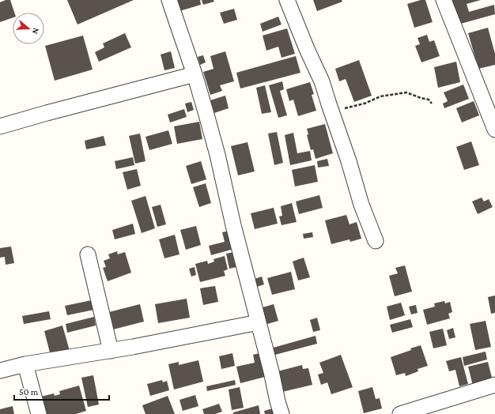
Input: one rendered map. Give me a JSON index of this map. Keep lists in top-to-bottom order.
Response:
{
  "scale_bar": "50 m",
  "north": "right"
}
